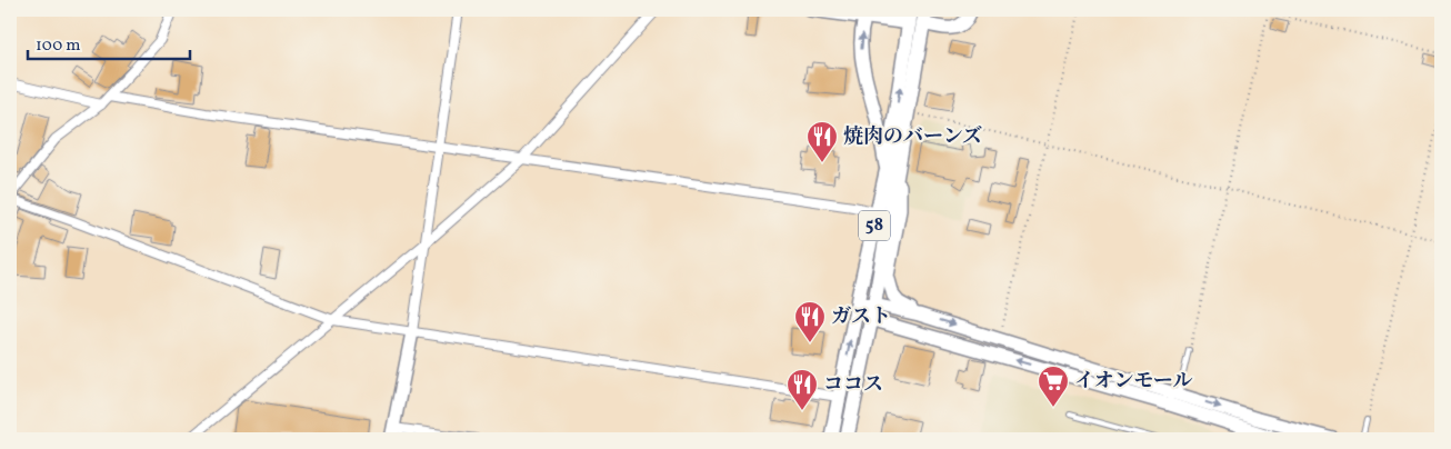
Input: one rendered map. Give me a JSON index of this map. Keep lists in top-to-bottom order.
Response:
{
  "streets": {
    "main road": ["58"]
  },
  "places": {
    "restaurant": ["焼肉のバーンズ", "ガスト", "ココス"],
    "supermarket": ["イオンモール"]
  },
  "scale_bar": "100 m"
}
